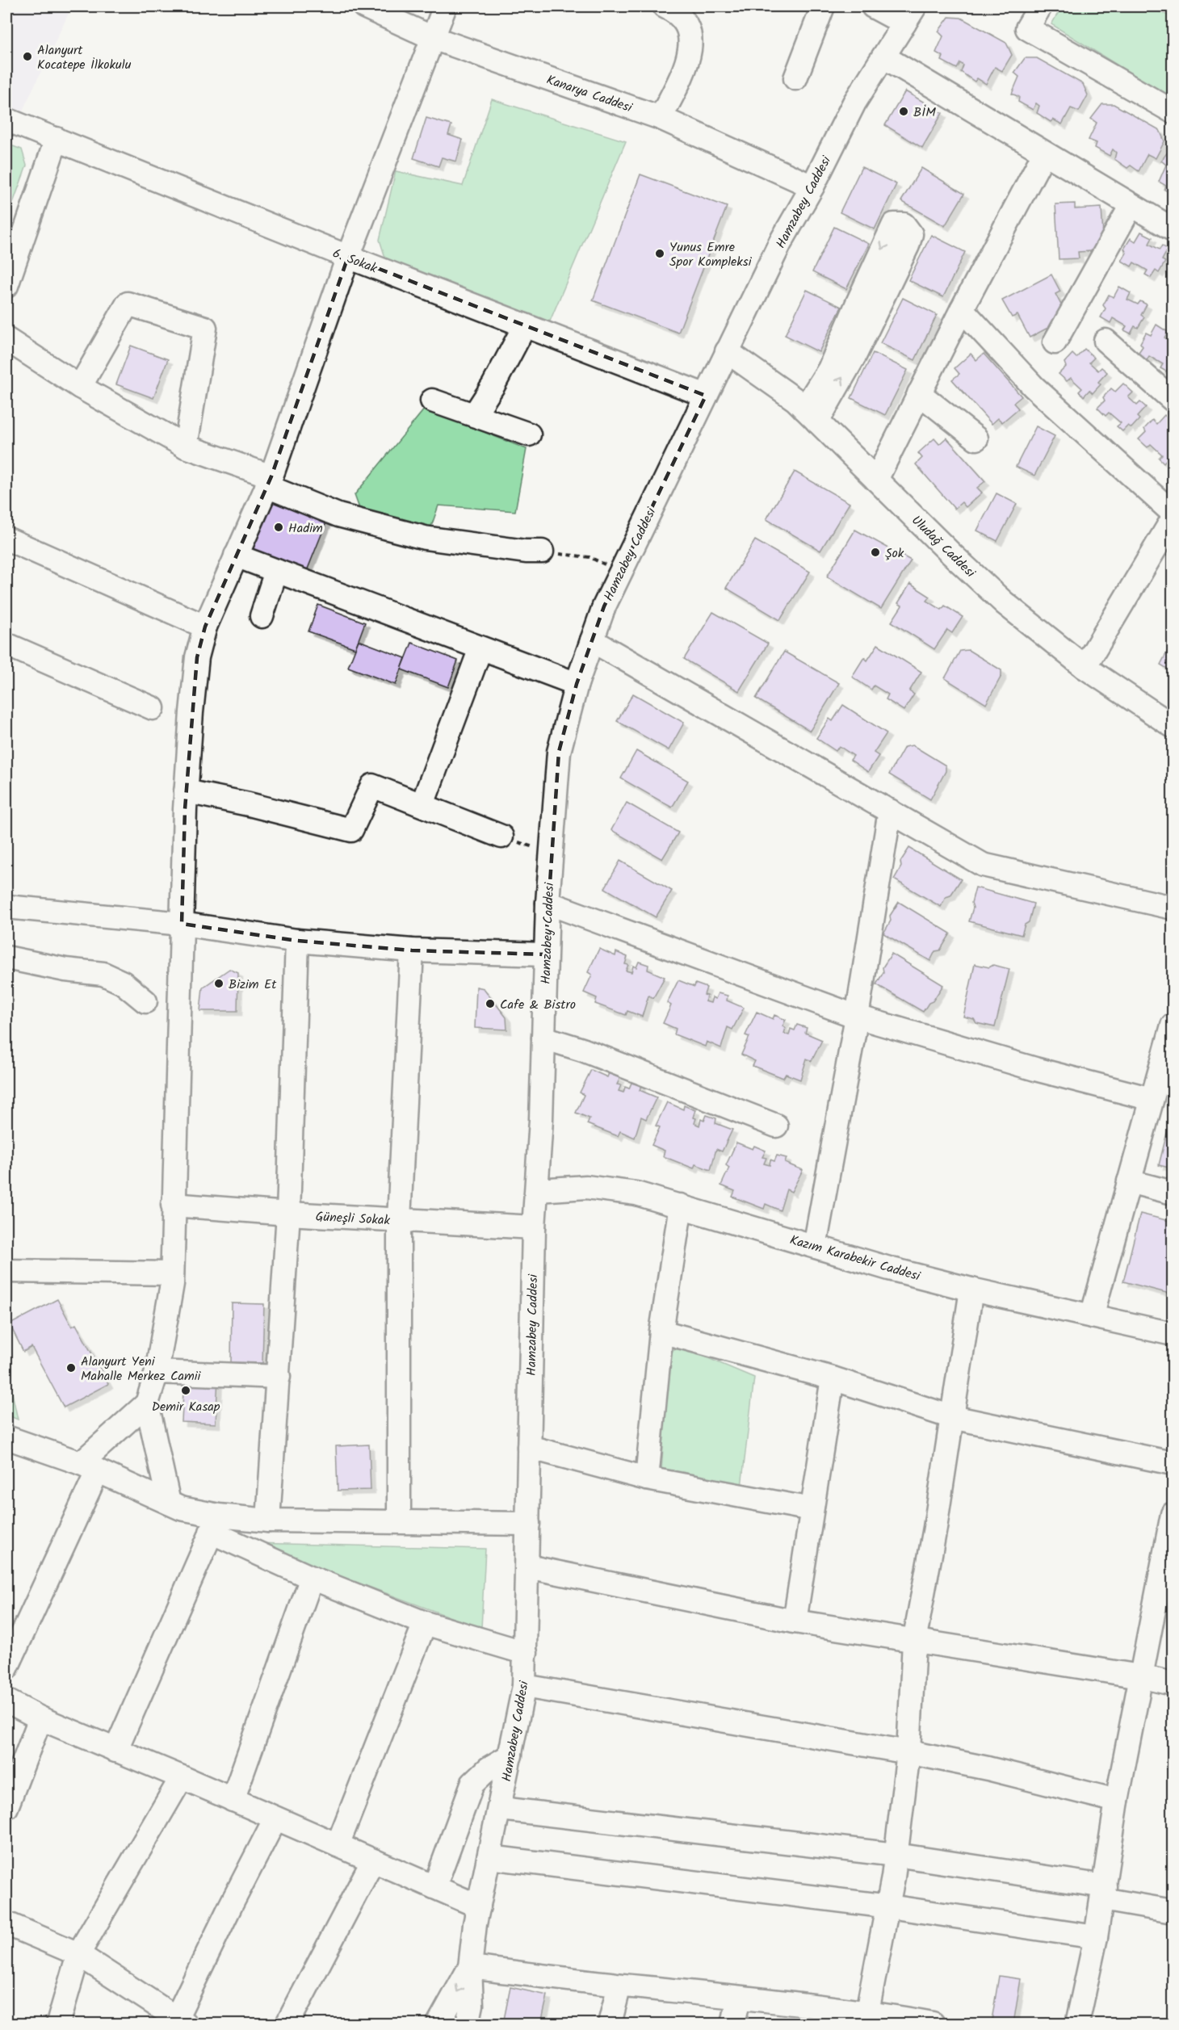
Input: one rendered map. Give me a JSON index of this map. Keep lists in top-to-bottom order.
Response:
{
  "streets": {
    "street": [
      "Kanarya Caddesi",
      "Hamzabey Caddesi",
      "6. Sokak",
      "Uludağ Caddesi",
      "Güneşli Sokak",
      "Kazım Karabekir Caddesi"
    ]
  },
  "crossings": [
    ["Kanarya Caddesi", "Hamzabey Caddesi"],
    ["Hamzabey Caddesi", "6. Sokak"],
    ["Hamzabey Caddesi", "Uludağ Caddesi"],
    ["Hamzabey Caddesi", "Güneşli Sokak"],
    ["Hamzabey Caddesi", "Kazım Karabekir Caddesi"]
  ],
  "places": [
    "Alanyurt Kocatepe İlkokulu",
    "BİM",
    "Yunus Emre Spor Kompleksi",
    "Hadim",
    "Şok",
    "Bizim Et",
    "Cafe & Bistro",
    "Alanyurt Yeni Mahalle Merkez Camii",
    "Demir Kasap"
  ]
}
